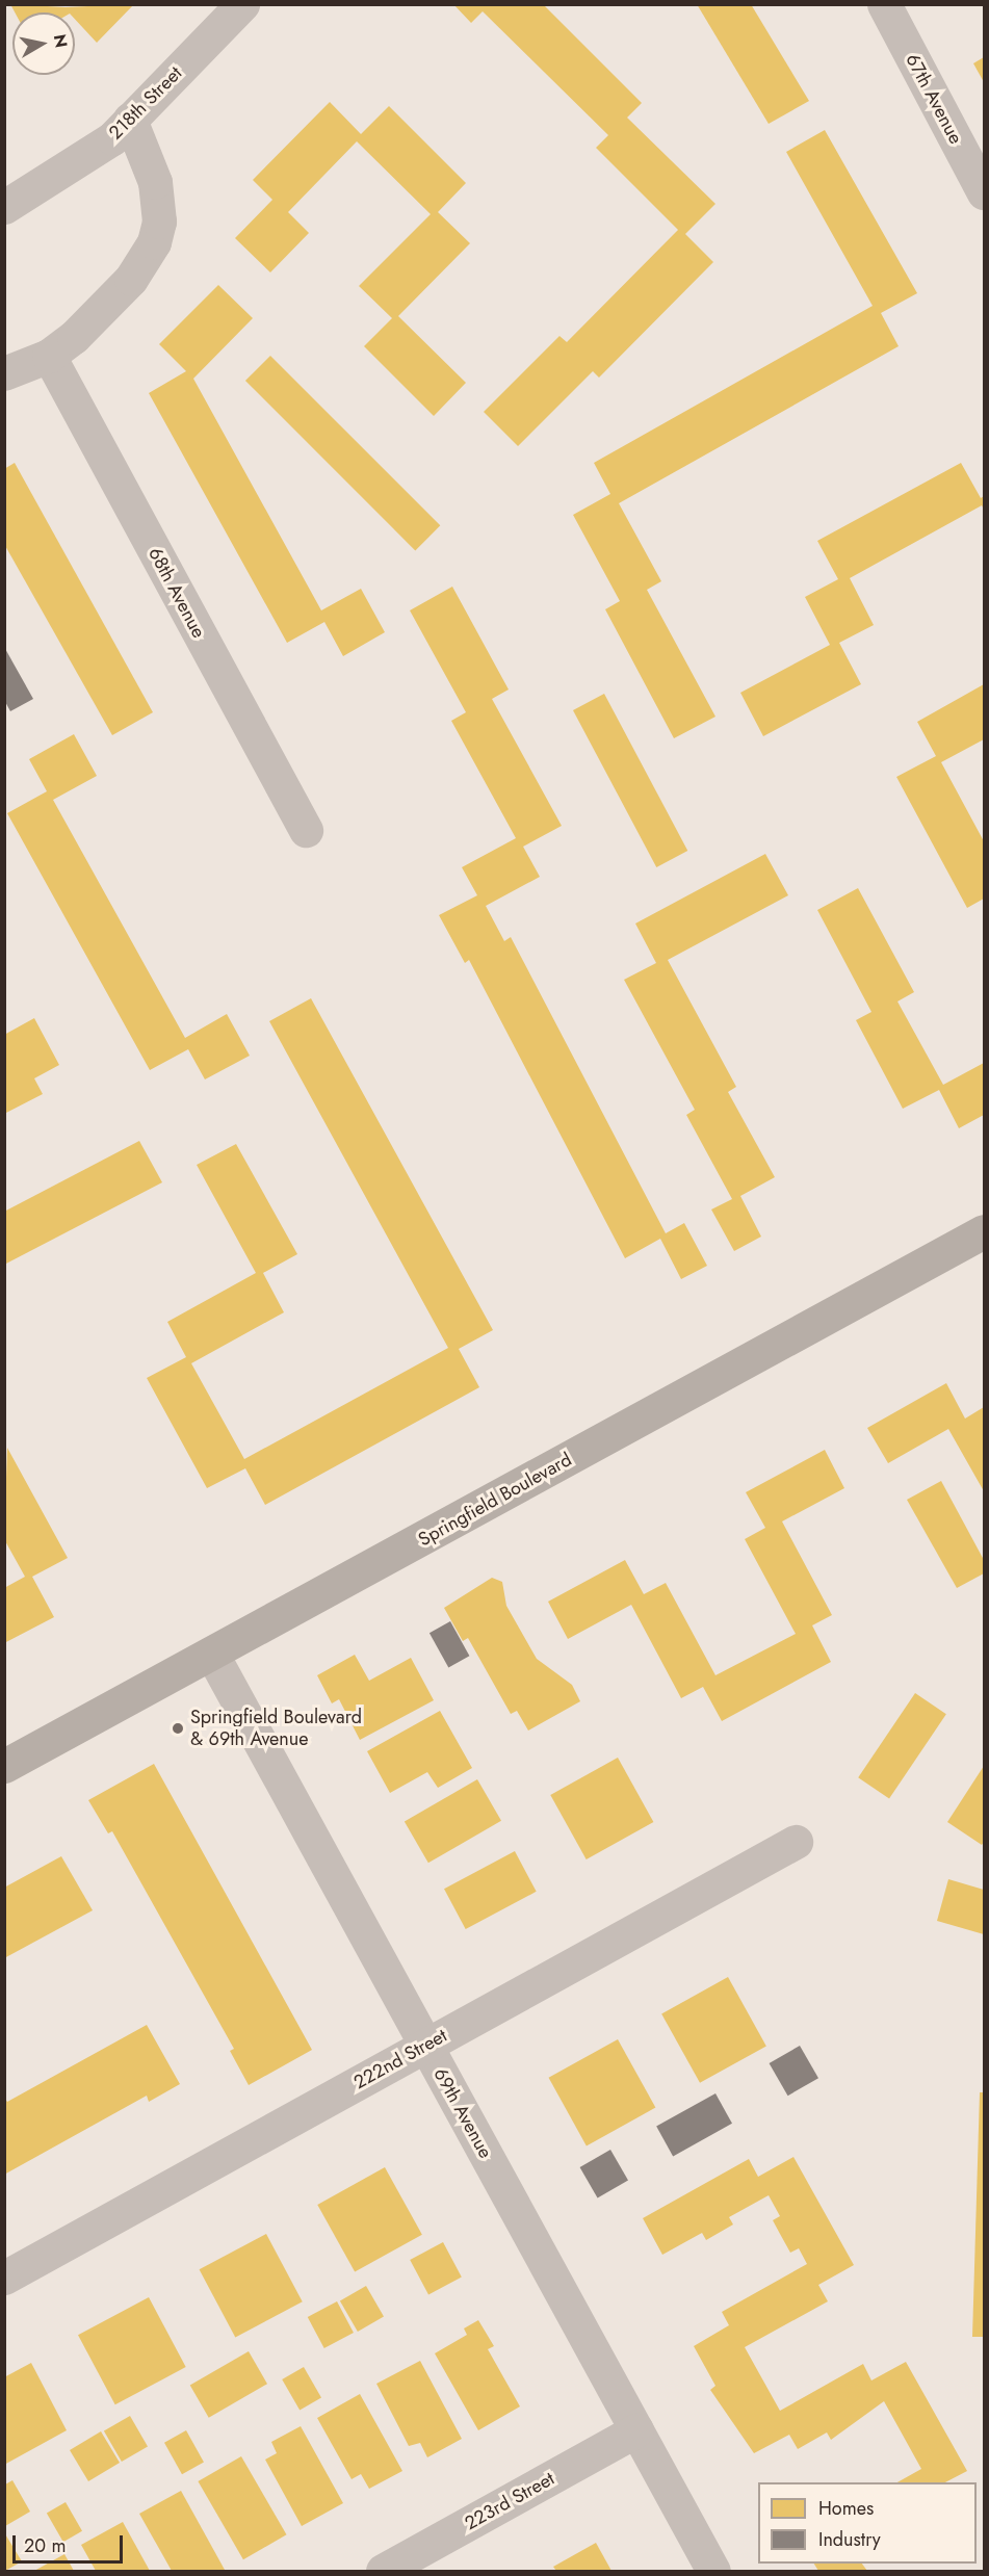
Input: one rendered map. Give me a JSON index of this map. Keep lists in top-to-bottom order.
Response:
{
  "streets": {
    "main road": ["Springfield Boulevard"],
    "street": [
      "67th Avenue",
      "218th Street",
      "68th Avenue",
      "222nd Street",
      "69th Avenue",
      "223rd Street"
    ]
  },
  "crossings": [
    ["Springfield Boulevard", "69th Avenue"],
    ["222nd Street", "69th Avenue"],
    ["69th Avenue", "223rd Street"]
  ],
  "places": ["Springfield Boulevard & 69th Avenue"],
  "legend": ["Homes", "Industry"],
  "scale_bar": "20 m",
  "north": "right"
}
